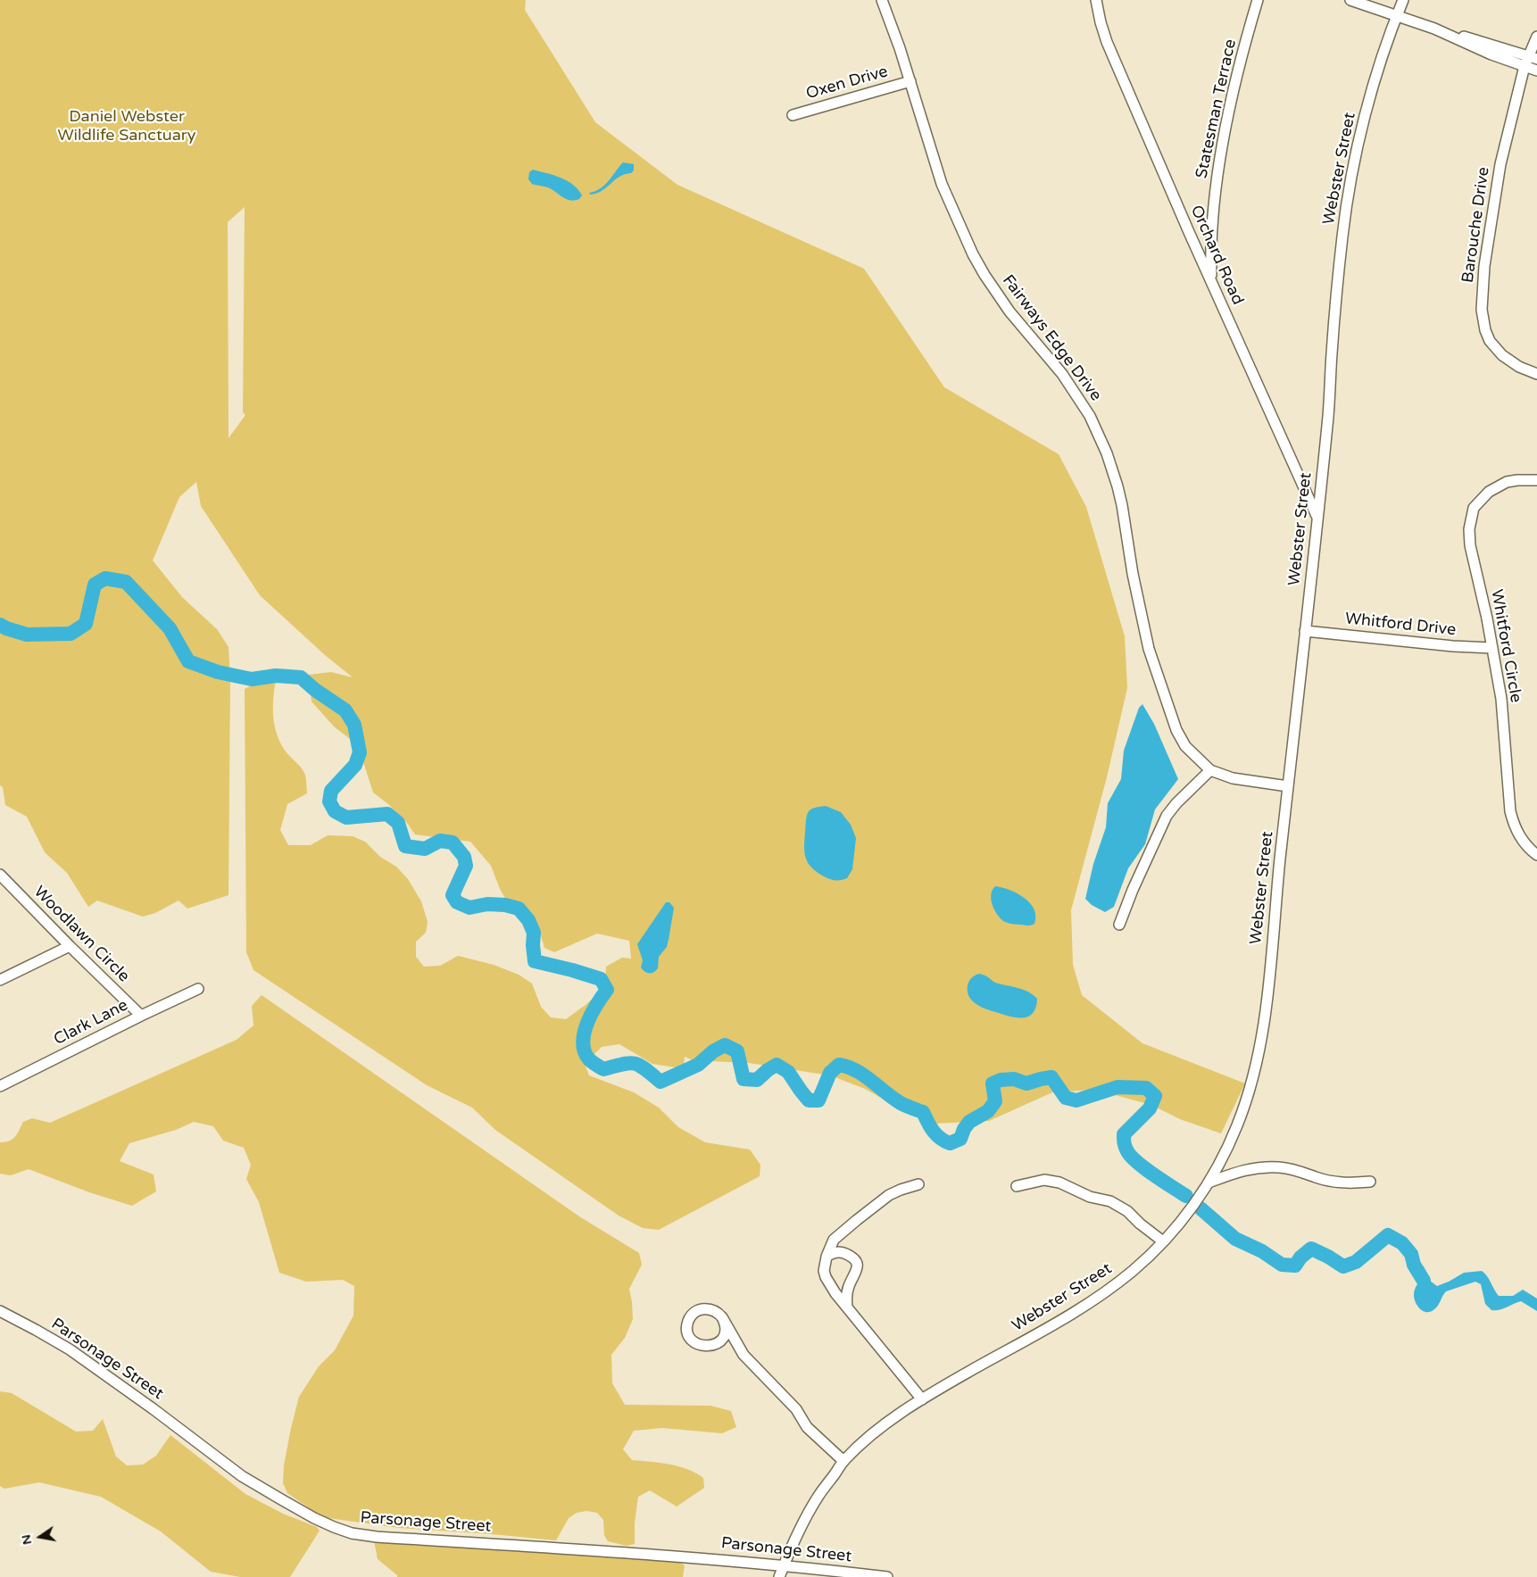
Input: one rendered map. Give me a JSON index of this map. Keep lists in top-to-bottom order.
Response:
{
  "streets": {
    "street": [
      "Oxen Drive",
      "Statesman Terrace",
      "Webster Street",
      "Barouche Drive",
      "Orchard Road",
      "Fairways Edge Drive",
      "Whitford Drive",
      "Whitford Circle",
      "Woodlawn Circle",
      "Clark Lane",
      "Parsonage Street"
    ]
  },
  "crossings": [
    ["Oxen Drive", "Fairways Edge Drive"],
    ["Statesman Terrace", "Orchard Road"],
    ["Webster Street", "Orchard Road"],
    ["Webster Street", "Fairways Edge Drive"],
    ["Webster Street", "Whitford Drive"],
    ["Webster Street", "Parsonage Street"],
    ["Whitford Drive", "Whitford Circle"],
    ["Woodlawn Circle", "Clark Lane"]
  ],
  "parks": ["Daniel Webster Wildlife Sanctuary"],
  "north": "left"
}
